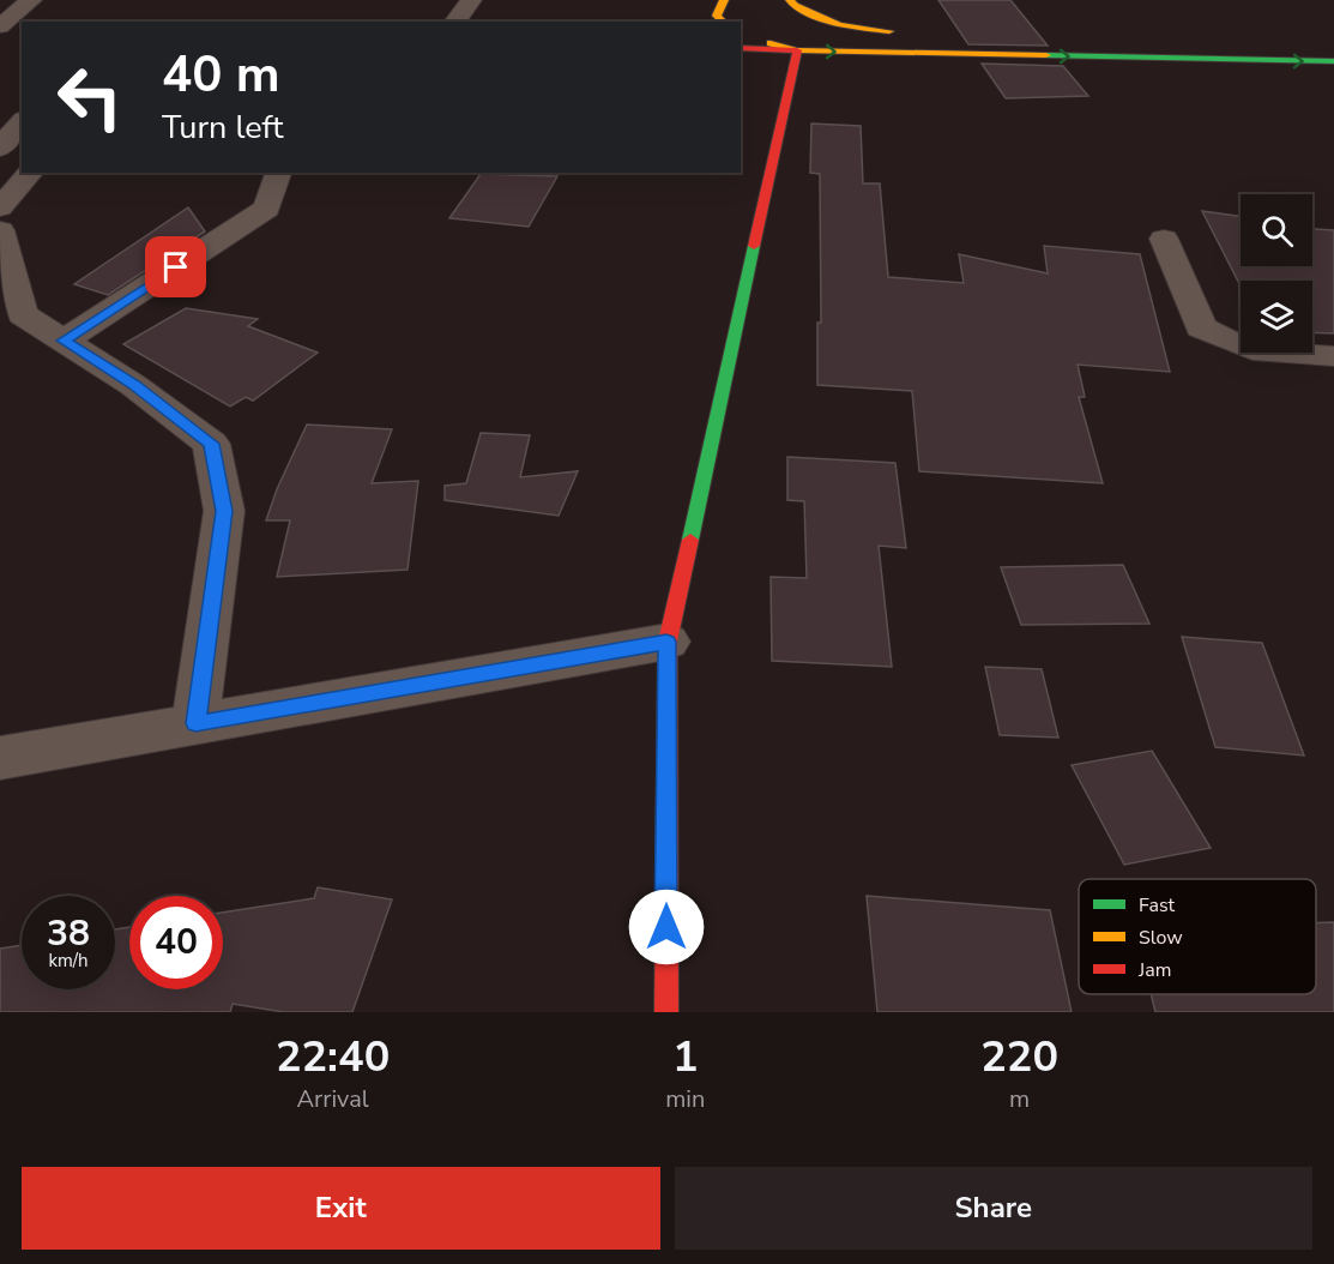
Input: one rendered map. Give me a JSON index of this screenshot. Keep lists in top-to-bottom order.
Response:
{
  "legend": ["Fast", "Slow", "Jam"],
  "page": {
    "turn": ["40 m", "Turn left"],
    "speed": "38 km/h",
    "limit": "40",
    "eta": [
      "22:40",
      "Arrival",
      "1",
      "min",
      "220",
      "m"
    ],
    "buttons": ["Exit", "Share"]
  }
}
